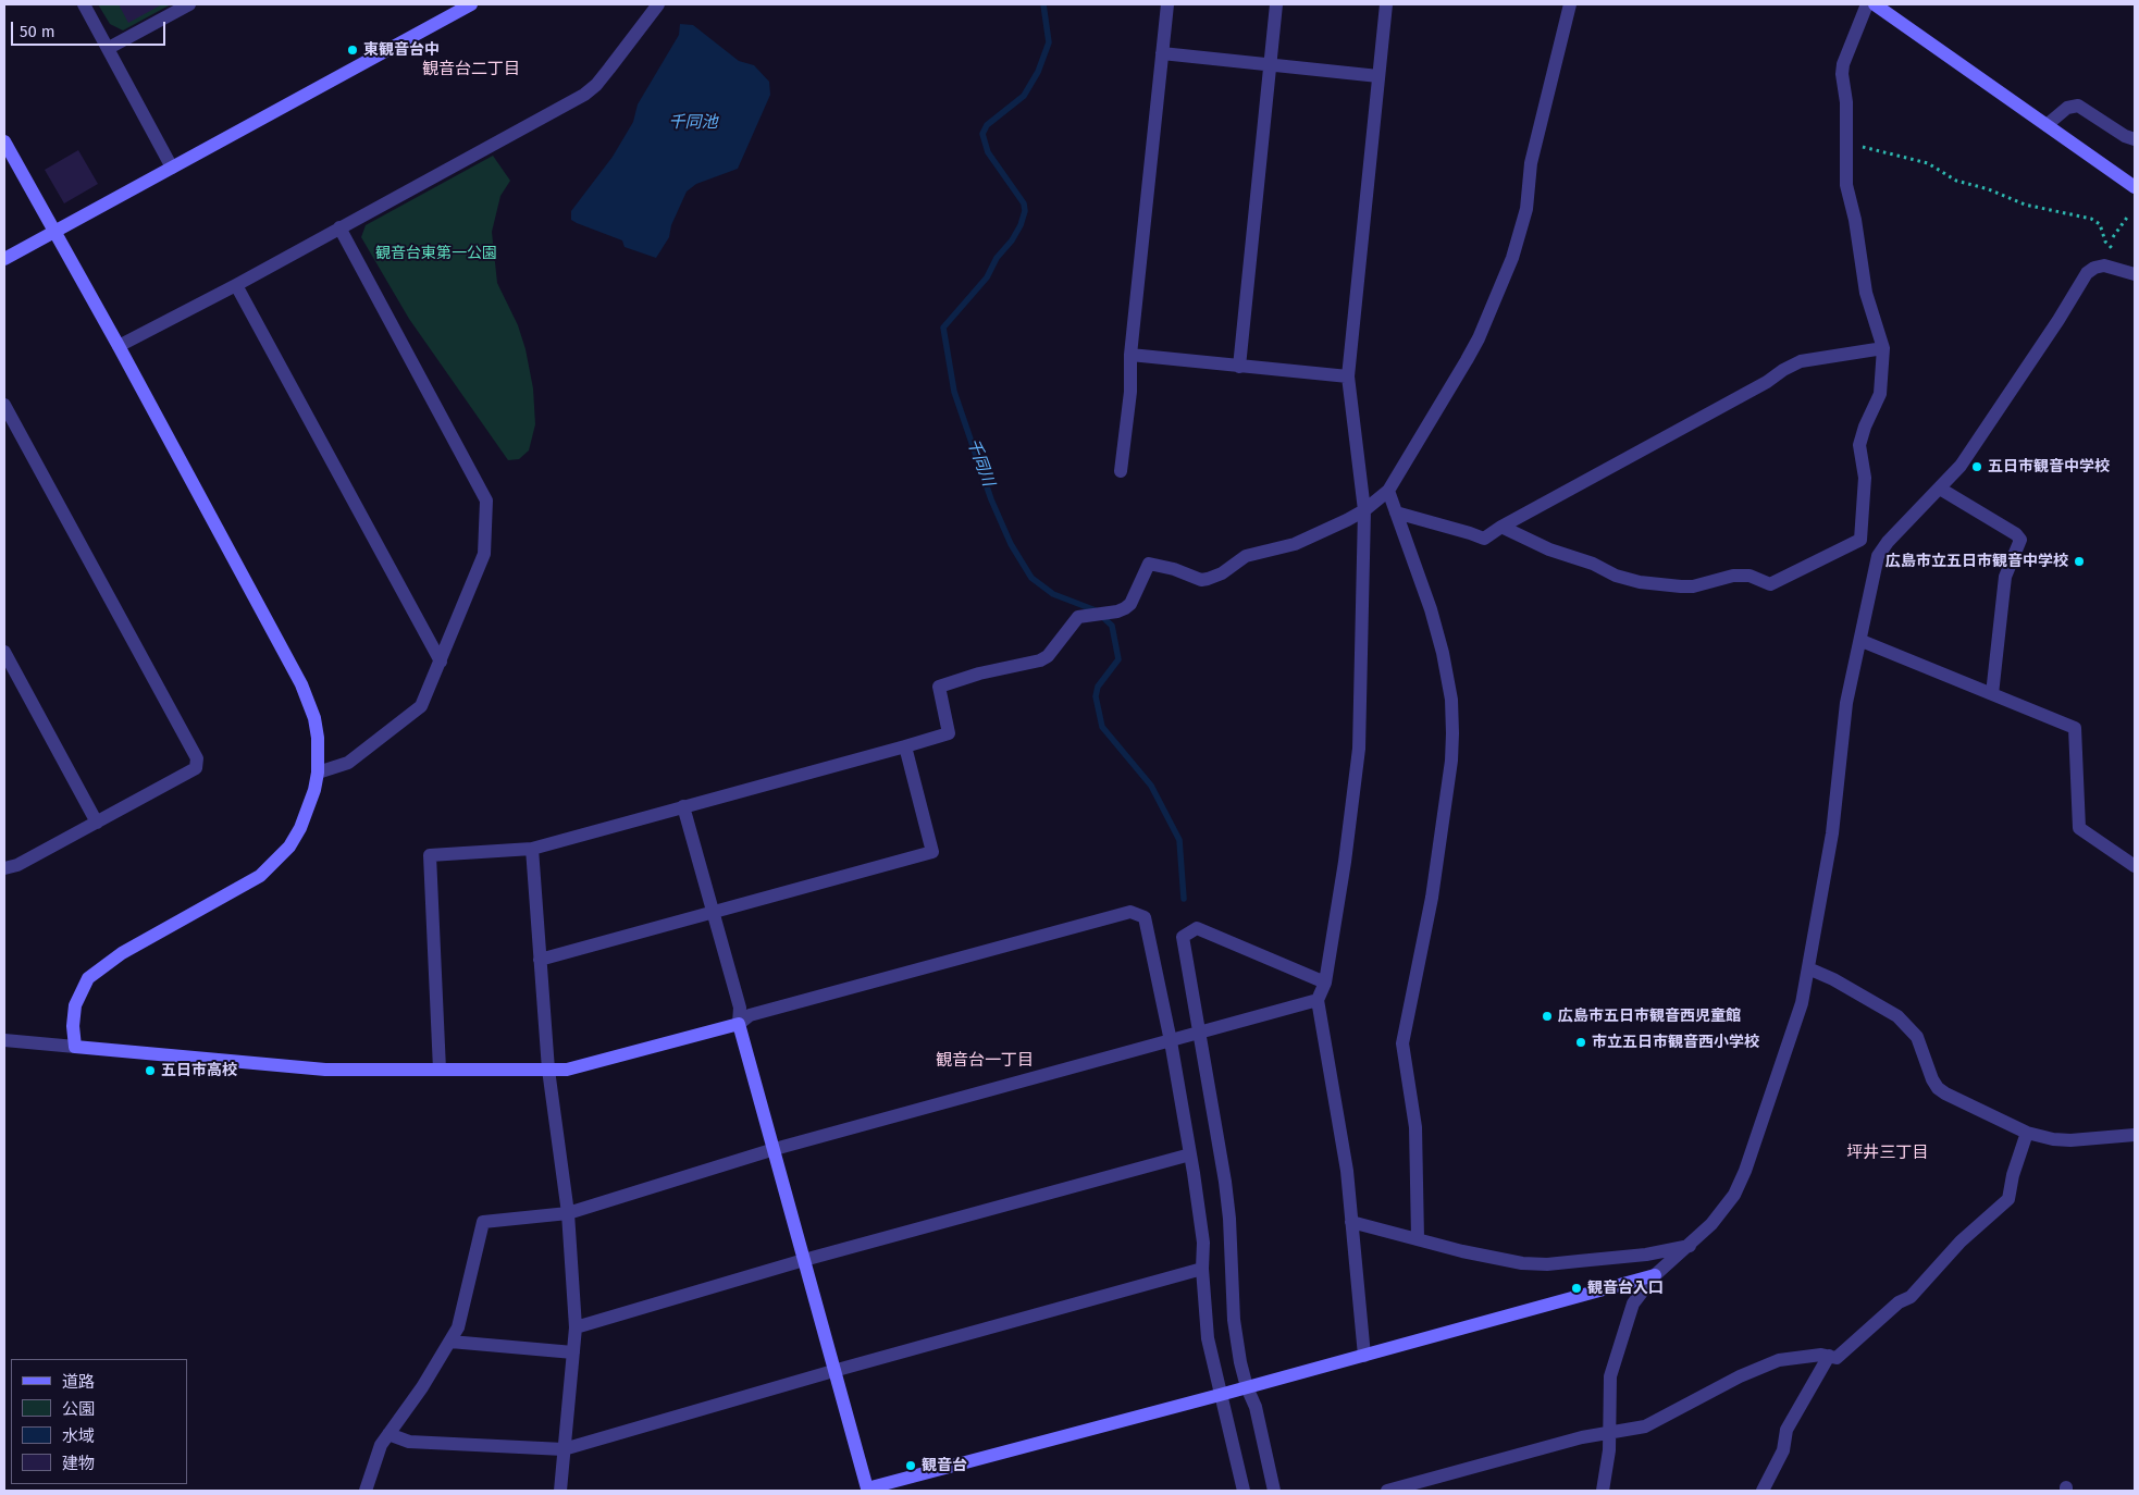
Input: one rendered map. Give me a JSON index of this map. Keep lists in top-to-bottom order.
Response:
{
  "districts": ["観音台二丁目", "観音台一丁目", "坪井三丁目"],
  "water": ["千同池", "千同川"],
  "parks": ["観音台東第一公園"],
  "places": [
    "東観音台中",
    "五日市観音中学校",
    "広島市立五日市観音中学校",
    "広島市五日市観音西児童館",
    "市立五日市観音西小学校",
    "五日市高校",
    "観音台入口",
    "観音台"
  ],
  "legend": [
    "道路",
    "公園",
    "水域",
    "建物"
  ],
  "scale_bar": "50 m"
}
